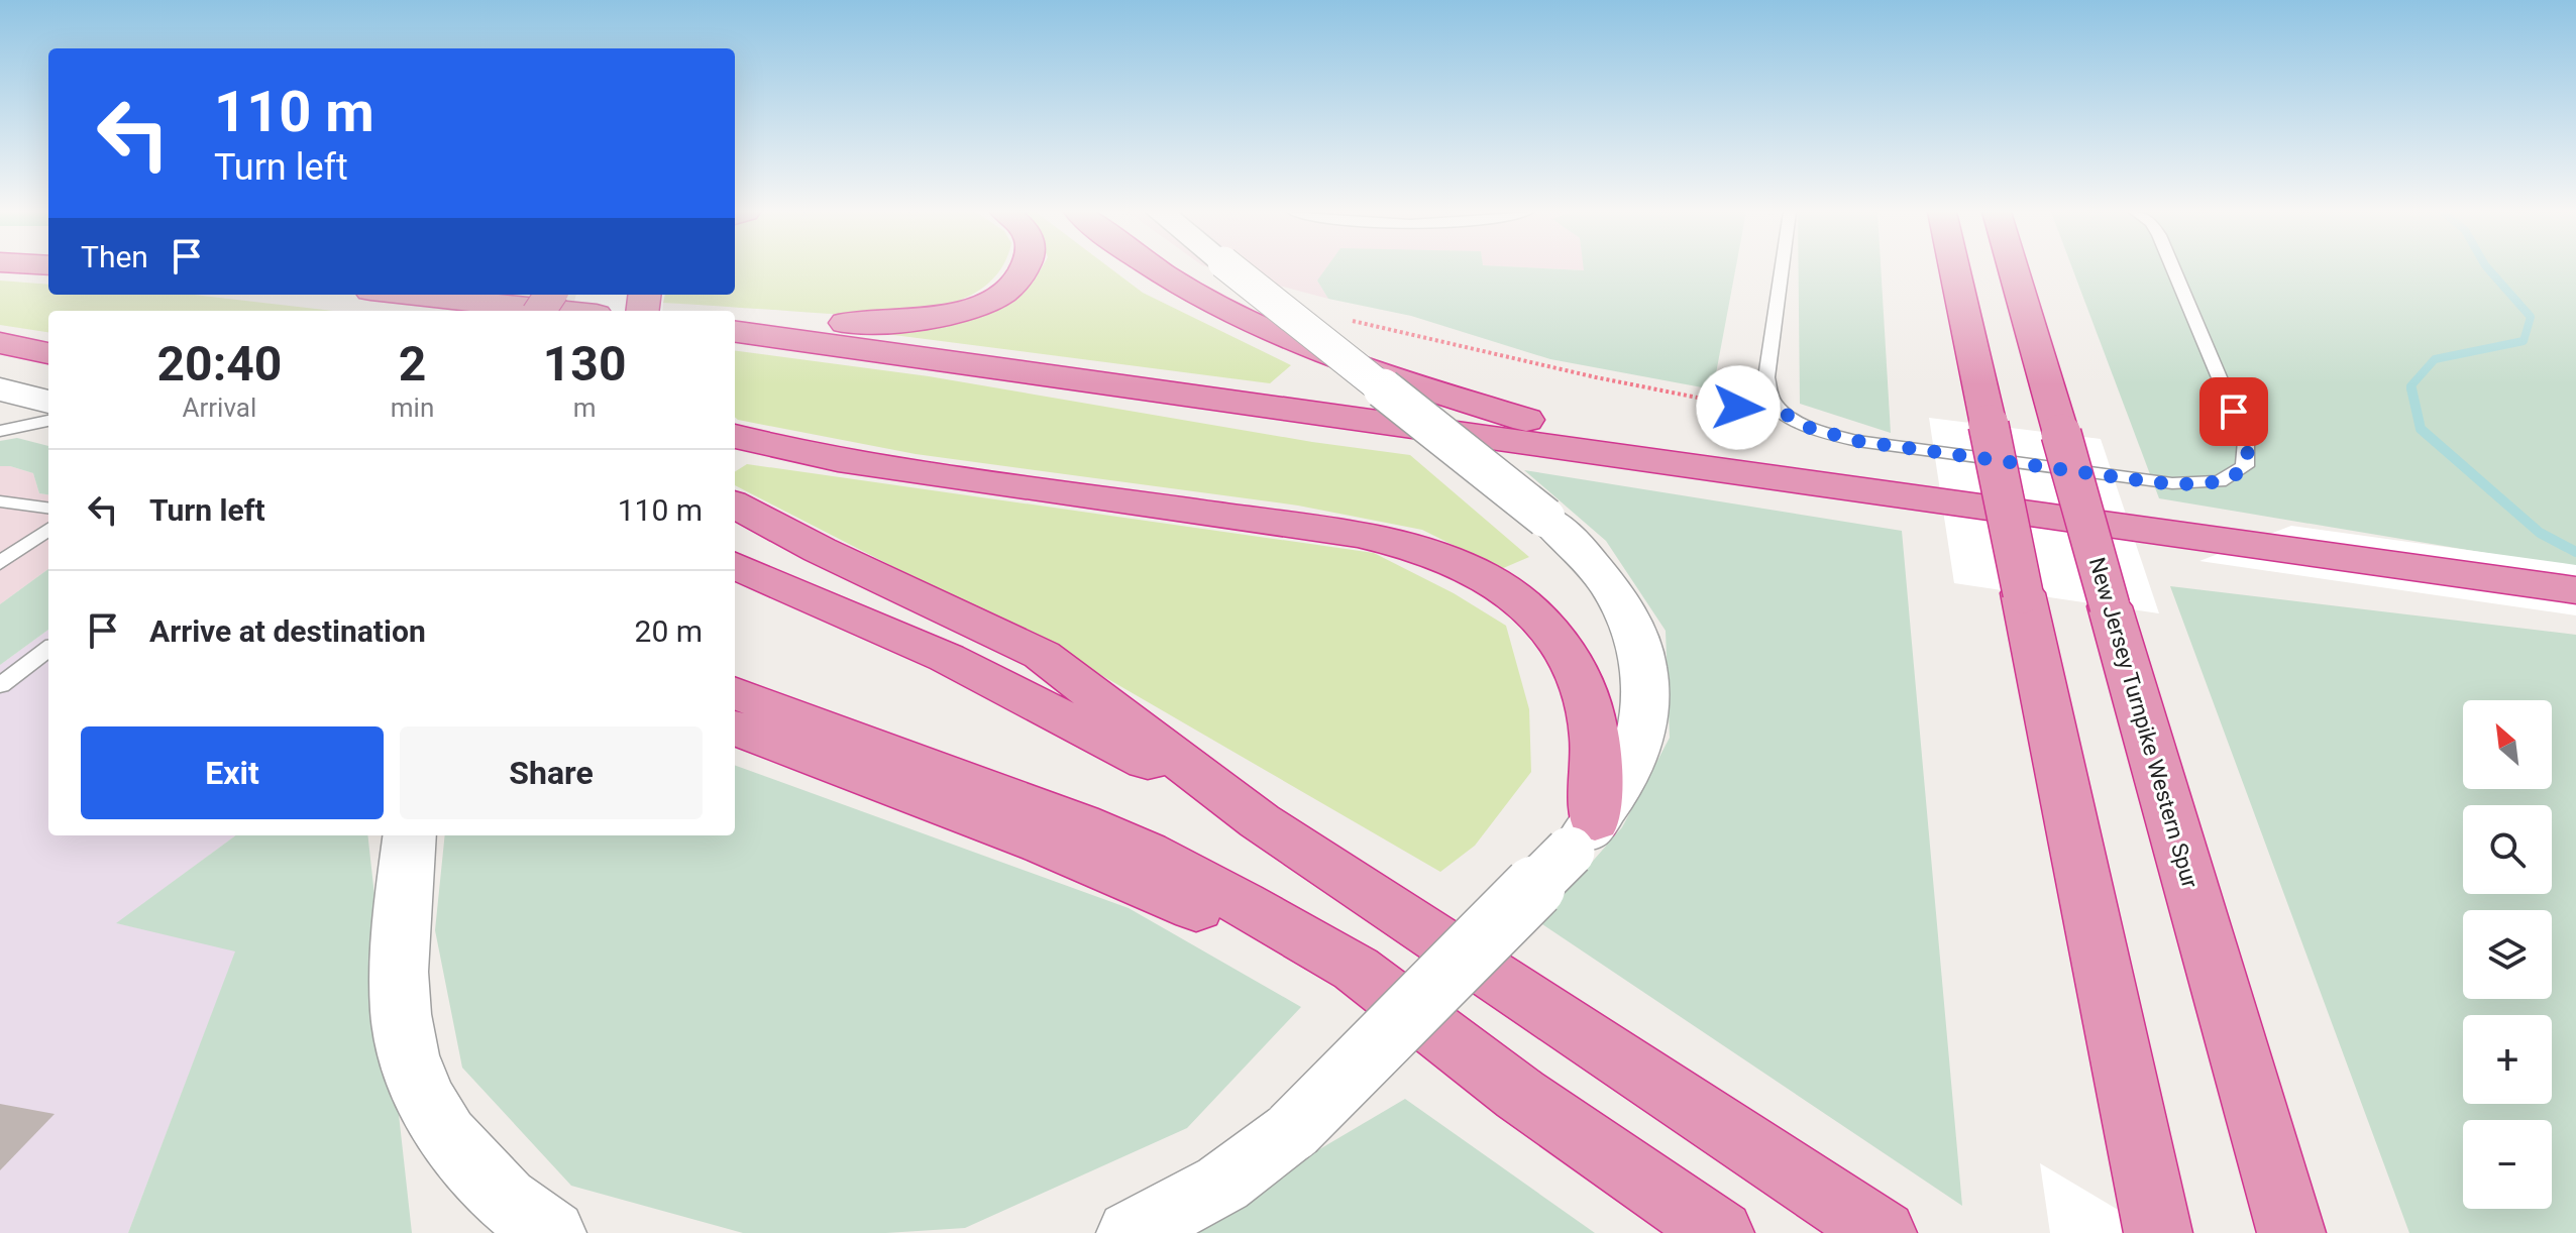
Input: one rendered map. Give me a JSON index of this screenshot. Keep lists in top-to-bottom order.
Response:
{
  "streets": {
    "highway": ["New Jersey Turnpike Western Spur"]
  },
  "north": "top left",
  "page": {
    "turn": ["110 m", "Turn left"],
    "then": "Then",
    "eta": [
      "20:40",
      "Arrival",
      "2",
      "min",
      "130",
      "m"
    ],
    "list": [
      {
        "name": "Turn left",
        "value": "110 m"
      },
      {
        "name": "Arrive at destination",
        "value": "20 m"
      }
    ],
    "map_buttons": ["+", "−"],
    "buttons": ["Exit", "Share"]
  }
}
